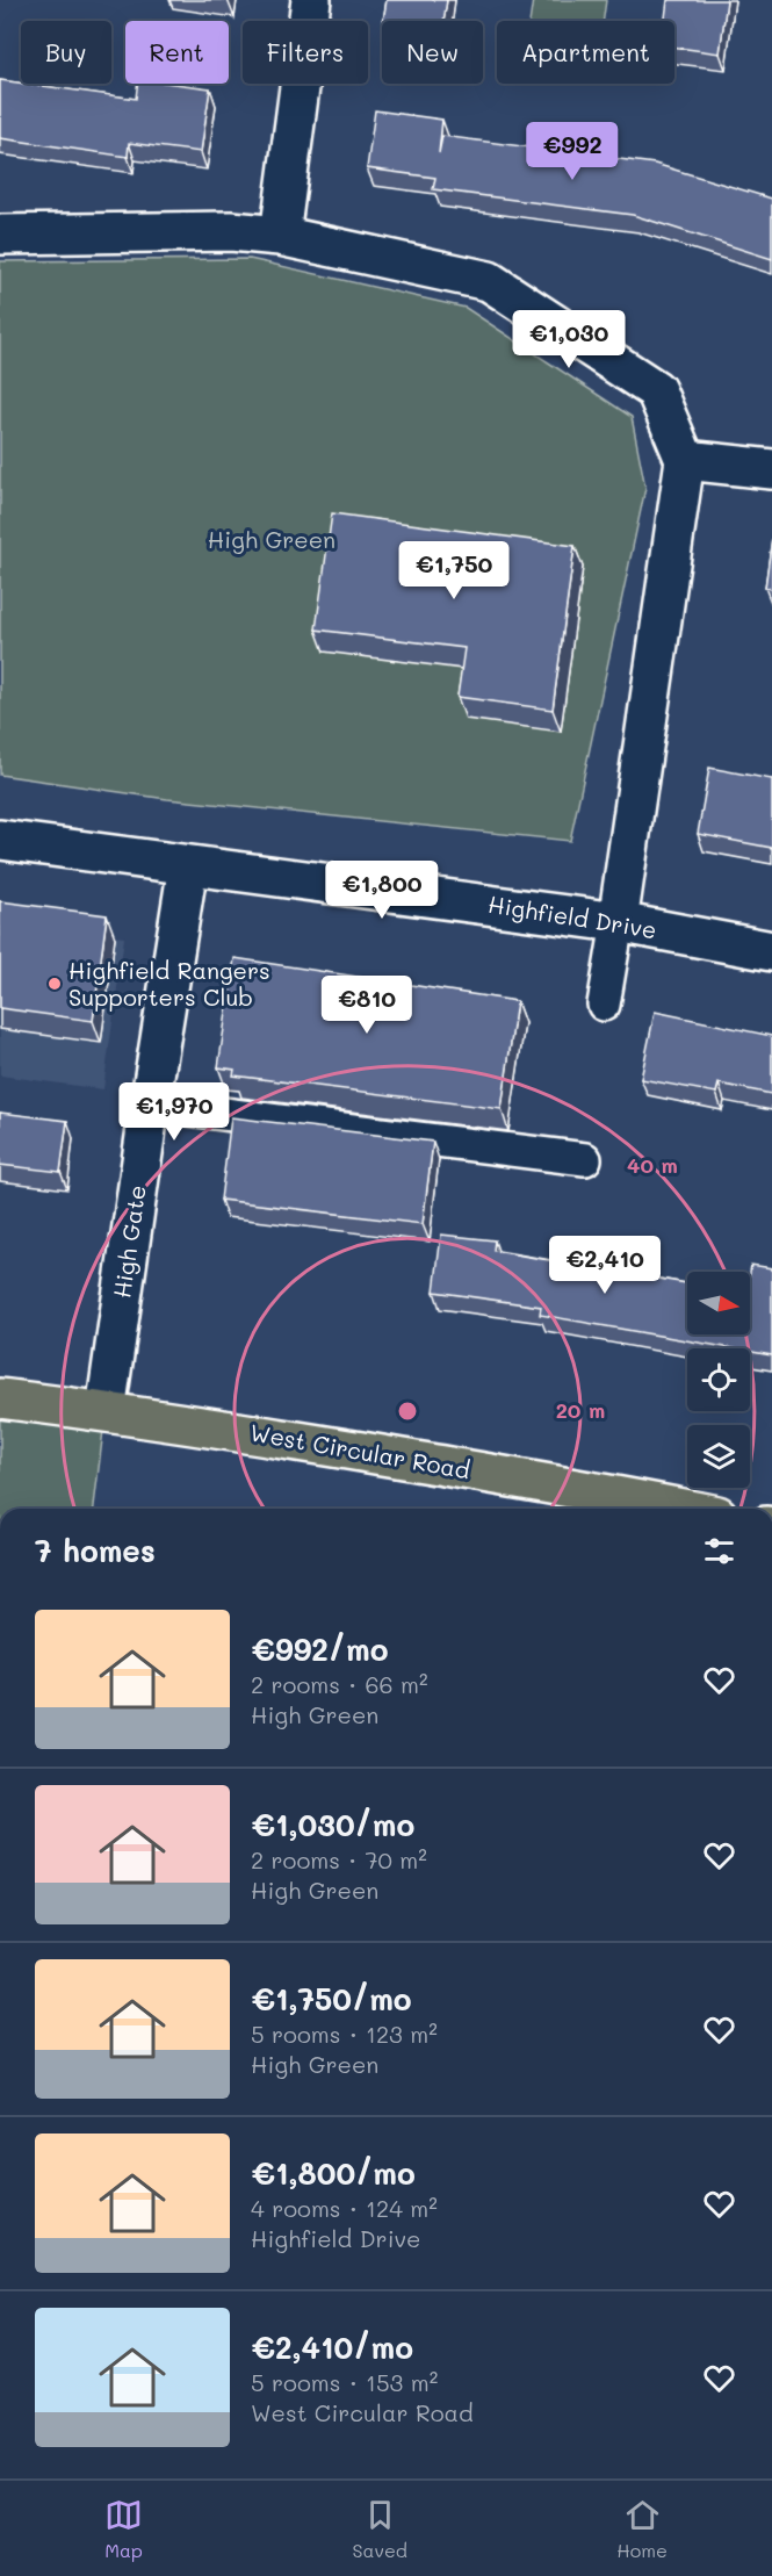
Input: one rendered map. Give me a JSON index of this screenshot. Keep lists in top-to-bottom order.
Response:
{
  "streets": {
    "highway": ["West Circular Road"],
    "street": ["Highfield Drive", "High Gate"]
  },
  "crossings": [
    ["Highfield Drive", "High Gate"],
    ["High Gate", "West Circular Road"]
  ],
  "parks": ["High Green"],
  "places": ["Highfield Rangers Supporters Club"],
  "north": "right",
  "page": {
    "chip": [
      "Buy",
      "Rent",
      "Filters",
      "New",
      "Apartment"
    ],
    "price": [
      "€992",
      "€1,030",
      "€1,750",
      "€1,800",
      "€810",
      "€1,970",
      "€2,410"
    ],
    "heading": "7 homes",
    "list": [
      {
        "name": "€992/mo",
        "note": "2 rooms · 66 m² · High Green"
      },
      {
        "name": "€1,030/mo",
        "note": "2 rooms · 70 m² · High Green"
      },
      {
        "name": "€1,750/mo",
        "note": "5 rooms · 123 m² · High Green"
      },
      {
        "name": "€1,800/mo",
        "note": "4 rooms · 124 m² · Highfield Drive"
      },
      {
        "name": "€2,410/mo",
        "note": "5 rooms · 153 m² · West Circular Road"
      }
    ],
    "tabs": ["Map", "Saved", "Home"]
  },
  "rings": ["40 m", "20 m"]
}
